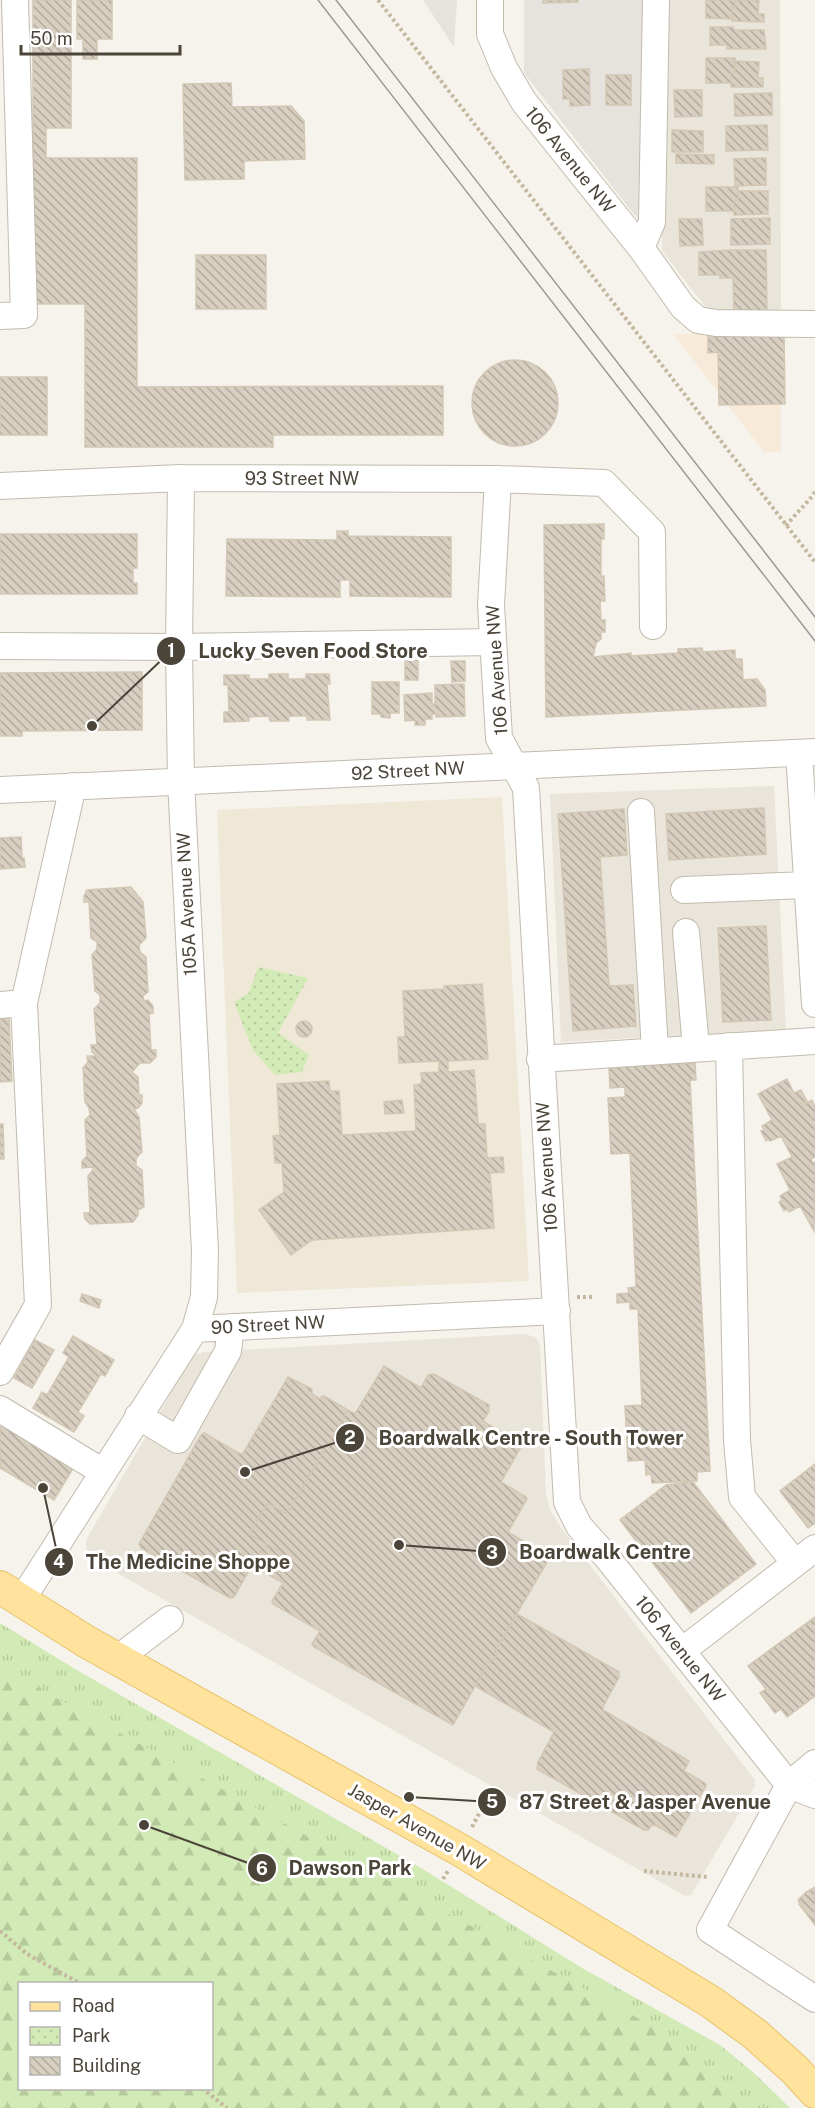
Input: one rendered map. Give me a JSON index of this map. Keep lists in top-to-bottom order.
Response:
{
  "streets": {
    "main road": ["Jasper Avenue NW"],
    "street": [
      "106 Avenue NW",
      "93 Street NW",
      "92 Street NW",
      "105A Avenue NW",
      "90 Street NW"
    ]
  },
  "crossings": [
    ["106 Avenue NW", "93 Street NW"],
    ["106 Avenue NW", "92 Street NW"],
    ["106 Avenue NW", "90 Street NW"],
    ["93 Street NW", "105A Avenue NW"],
    ["92 Street NW", "105A Avenue NW"],
    ["105A Avenue NW", "90 Street NW"],
    ["90 Street NW", "Jasper Avenue NW"]
  ],
  "places": [
    "Lucky Seven Food Store",
    "Boardwalk Centre - South Tower",
    "The Medicine Shoppe",
    "Boardwalk Centre",
    "87 Street & Jasper Avenue",
    "Dawson Park"
  ],
  "legend": ["Road", "Park", "Building"],
  "scale_bar": "50 m"
}
